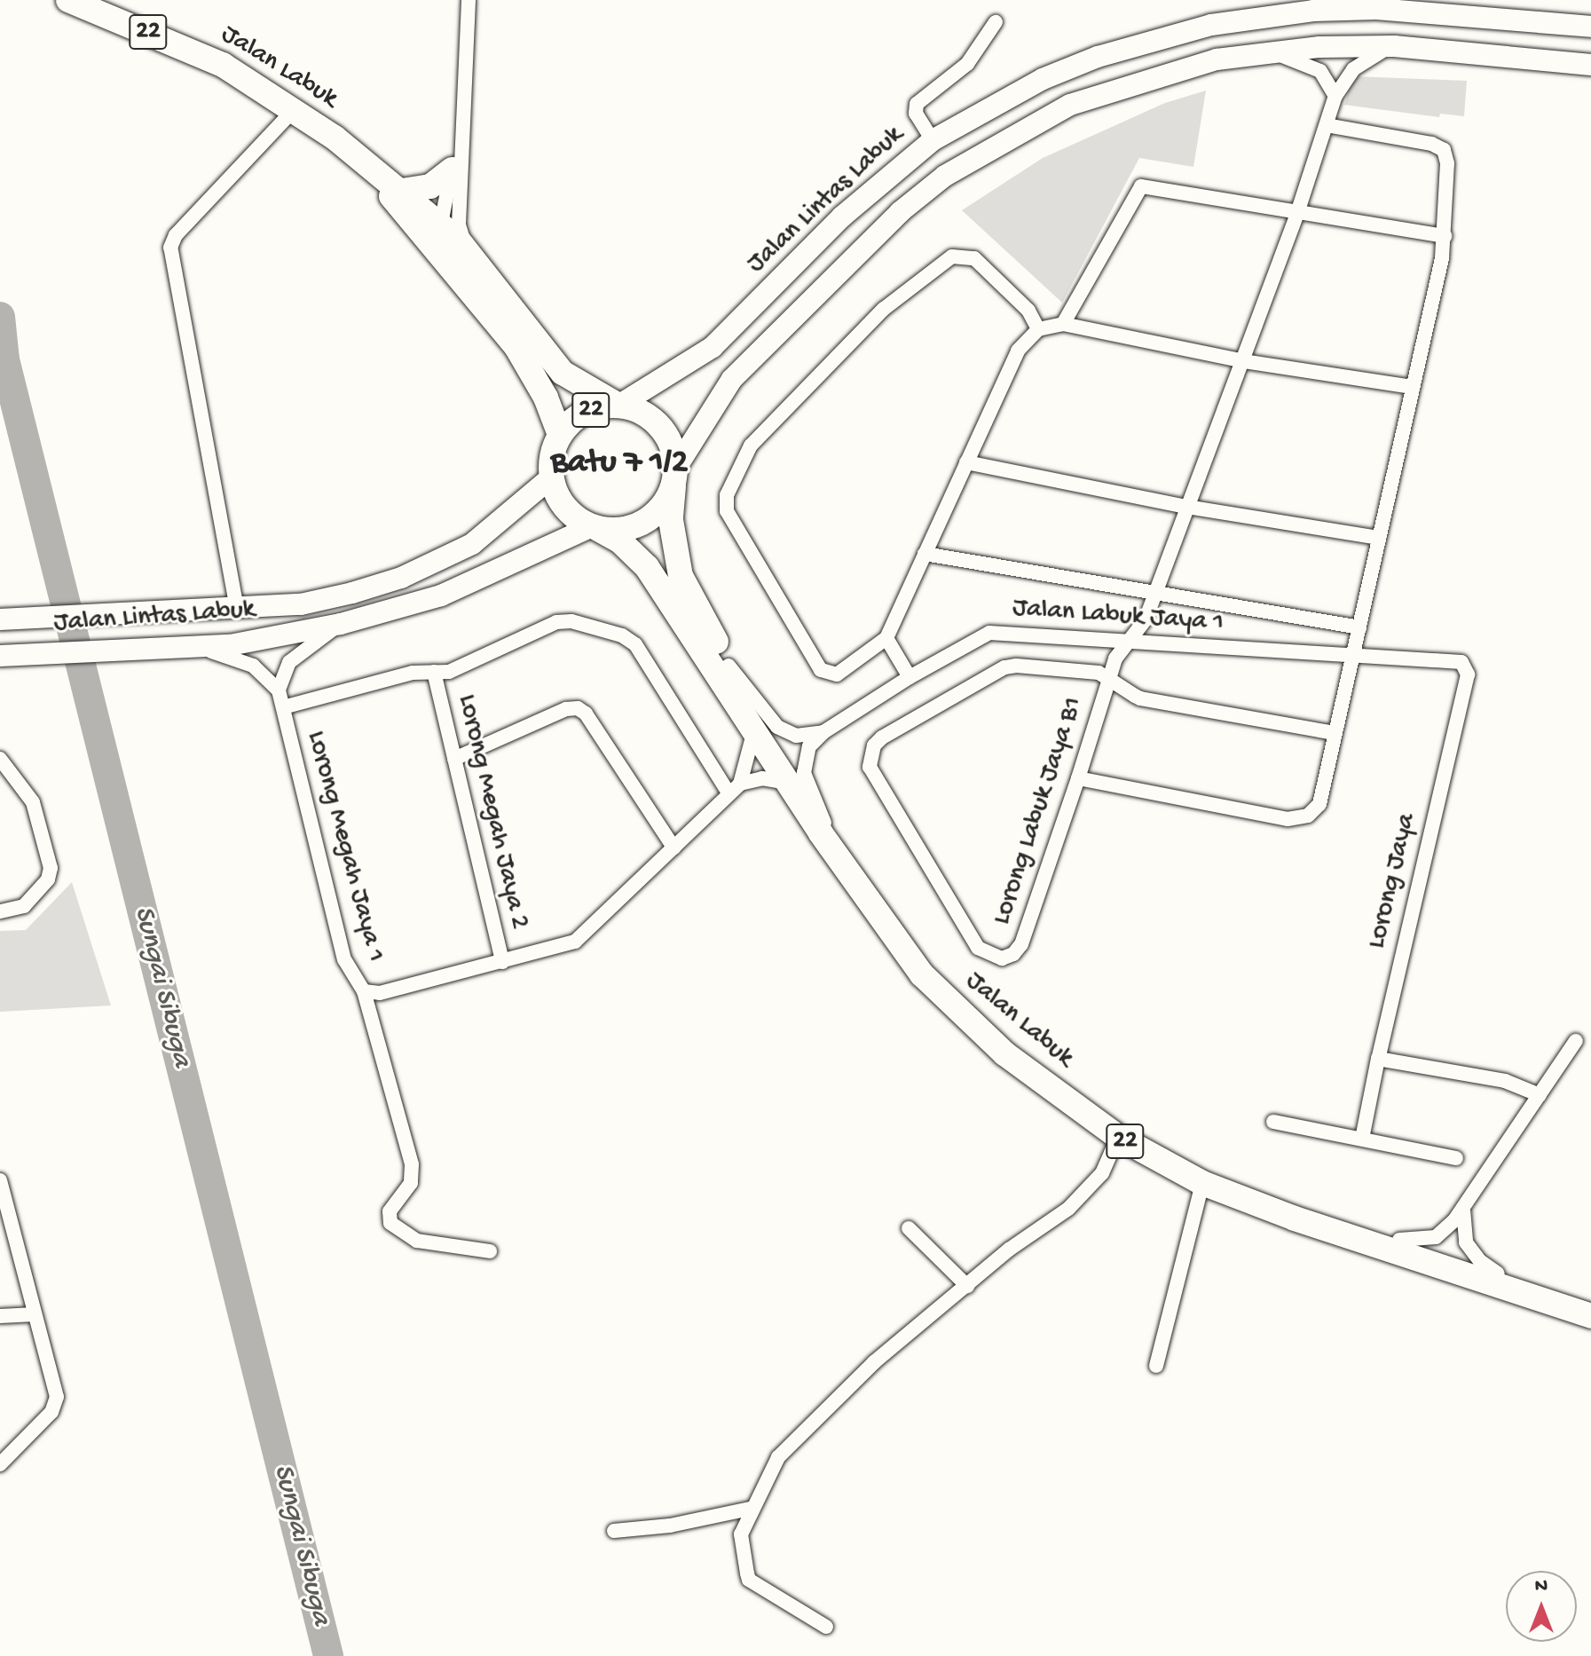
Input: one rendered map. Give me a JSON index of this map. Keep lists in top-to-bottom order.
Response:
{
  "streets": {
    "highway": ["22", "Jalan Labuk"],
    "main road": ["Jalan Lintas Labuk"],
    "street": [
      "Jalan Labuk Jaya 1",
      "Lorong Labuk Jaya B1",
      "Lorong Megah Jaya 2",
      "Lorong Megah Jaya 1",
      "Lorong Jaya"
    ]
  },
  "crossings": [
    ["22", "Jalan Labuk"],
    ["22", "Jalan Lintas Labuk"],
    ["Jalan Labuk", "Jalan Lintas Labuk"],
    ["Jalan Labuk Jaya 1", "Lorong Labuk Jaya B1"],
    ["Jalan Labuk Jaya 1", "Lorong Jaya"],
    ["Lorong Megah Jaya 2", "Lorong Megah Jaya 1"]
  ],
  "districts": ["Batu 7 1/2"],
  "water": ["Sungai Sibuga"],
  "north": "top"
}
